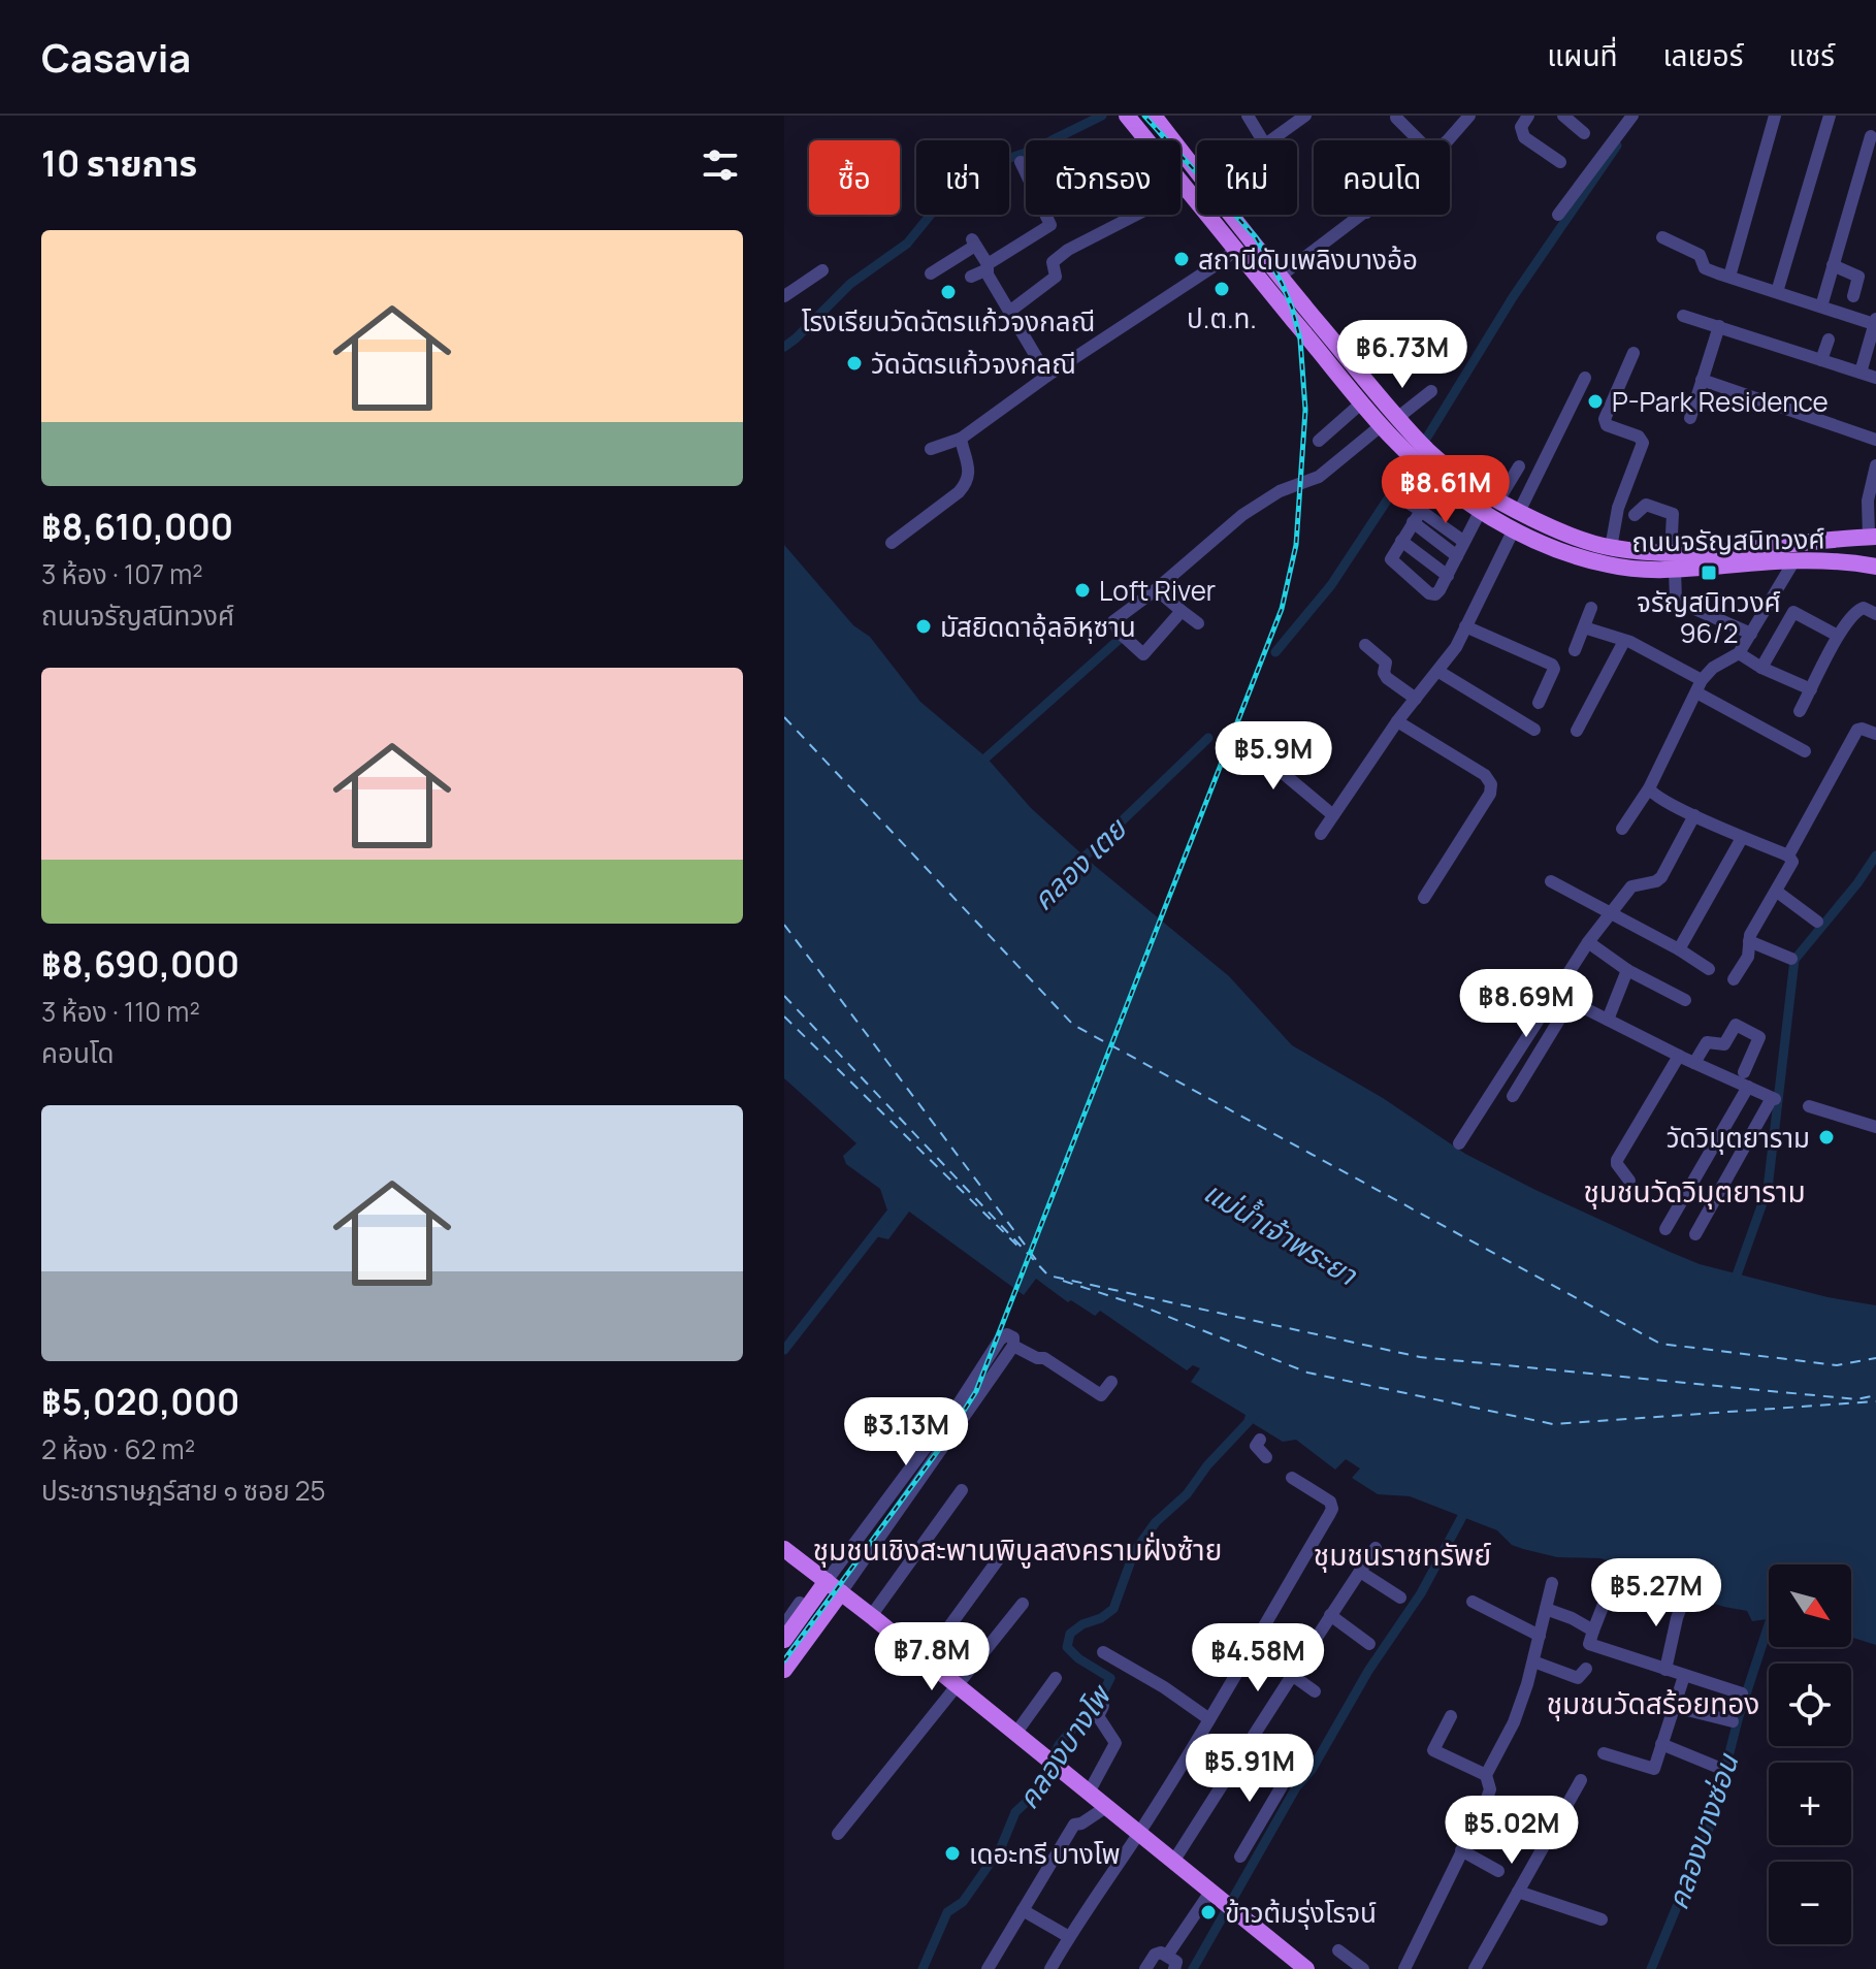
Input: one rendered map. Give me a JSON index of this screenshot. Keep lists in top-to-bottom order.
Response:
{
  "streets": {
    "main road": ["ถนนจรัญสนิทวงศ์"]
  },
  "districts": [
    "ชุมชนวัดวิมุตยาราม",
    "ชุมชนเชิงสะพานพิบูลสงครามฝั่งซ้าย",
    "ชุมชนราชทรัพย์",
    "ชุมชนวัดสร้อยทอง"
  ],
  "water": [
    "คลอง เตย",
    "แม่น้ำเจ้าพระยา",
    "คลองบางโพ",
    "คลองบางซ่อน"
  ],
  "places": {
    "other": [
      "สถานีดับเพลิงบางอ้อ",
      "ป.ต.ท.",
      "โรงเรียนวัดฉัตรแก้วจงกลณี",
      "วัดฉัตรแก้วจงกลณี",
      "P-Park Residence",
      "Loft River",
      "มัสยิดดาอุ้ลอิหุซาน",
      "วัดวิมุตยาราม",
      "เดอะทรี บางโพ",
      "ข้าวต้มรุ่งโรจน์"
    ],
    "transit": ["จรัญสนิทวงศ์ 96/2"]
  },
  "north": "bottom right",
  "page": {
    "header": "Casavia",
    "nav": ["แผนที่", "เลเยอร์", "แชร์"],
    "heading": "10 รายการ",
    "chip": [
      "ซื้อ",
      "เช่า",
      "ตัวกรอง",
      "ใหม่",
      "คอนโด"
    ],
    "list": [
      {
        "name": "฿8,610,000",
        "note": "3 ห้อง · 107 m² · ถนนจรัญสนิทวงศ์"
      },
      {
        "name": "฿8,690,000",
        "note": "3 ห้อง · 110 m² · คอนโด"
      },
      {
        "name": "฿5,020,000",
        "note": "2 ห้อง · 62 m² · ประชาราษฎร์สาย ๑ ซอย 25"
      }
    ],
    "price": [
      "฿6.73M",
      "฿8.61M",
      "฿5.9M",
      "฿8.69M",
      "฿3.13M",
      "฿5.27M",
      "฿7.8M",
      "฿4.58M",
      "฿5.91M",
      "฿5.02M"
    ],
    "map_buttons": ["+", "−"]
  }
}
